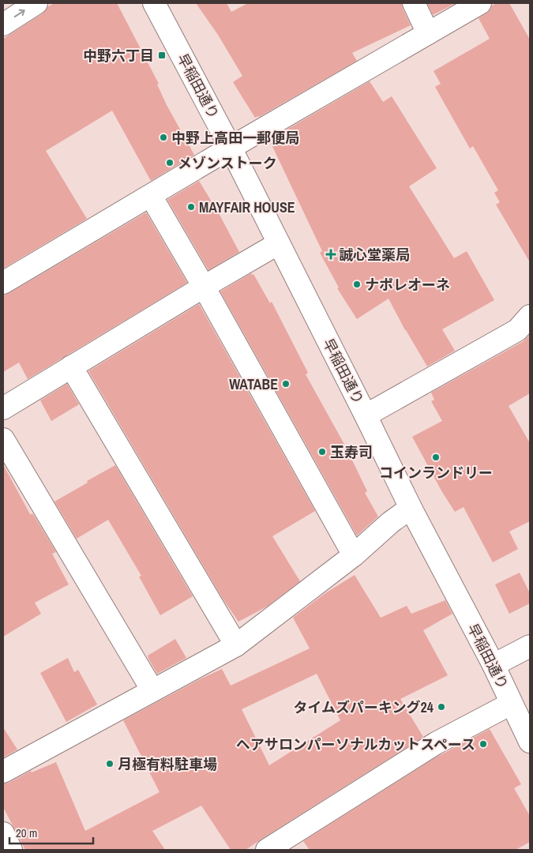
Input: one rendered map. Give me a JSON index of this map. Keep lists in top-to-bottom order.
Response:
{
  "streets": {
    "street": ["早稲田通り"]
  },
  "places": {
    "transit": ["中野六丁目"],
    "other": [
      "中野上高田一郵便局",
      "メゾンストーク",
      "MAYFAIR HOUSE",
      "ナポレオーネ",
      "WATABE",
      "玉寿司",
      "コインランドリー",
      "タイムズパーキング24",
      "ヘアサロンパーソナルカットスペース",
      "月極有料駐車場"
    ],
    "health": ["誠心堂薬局"]
  },
  "scale_bar": "20 m"
}
